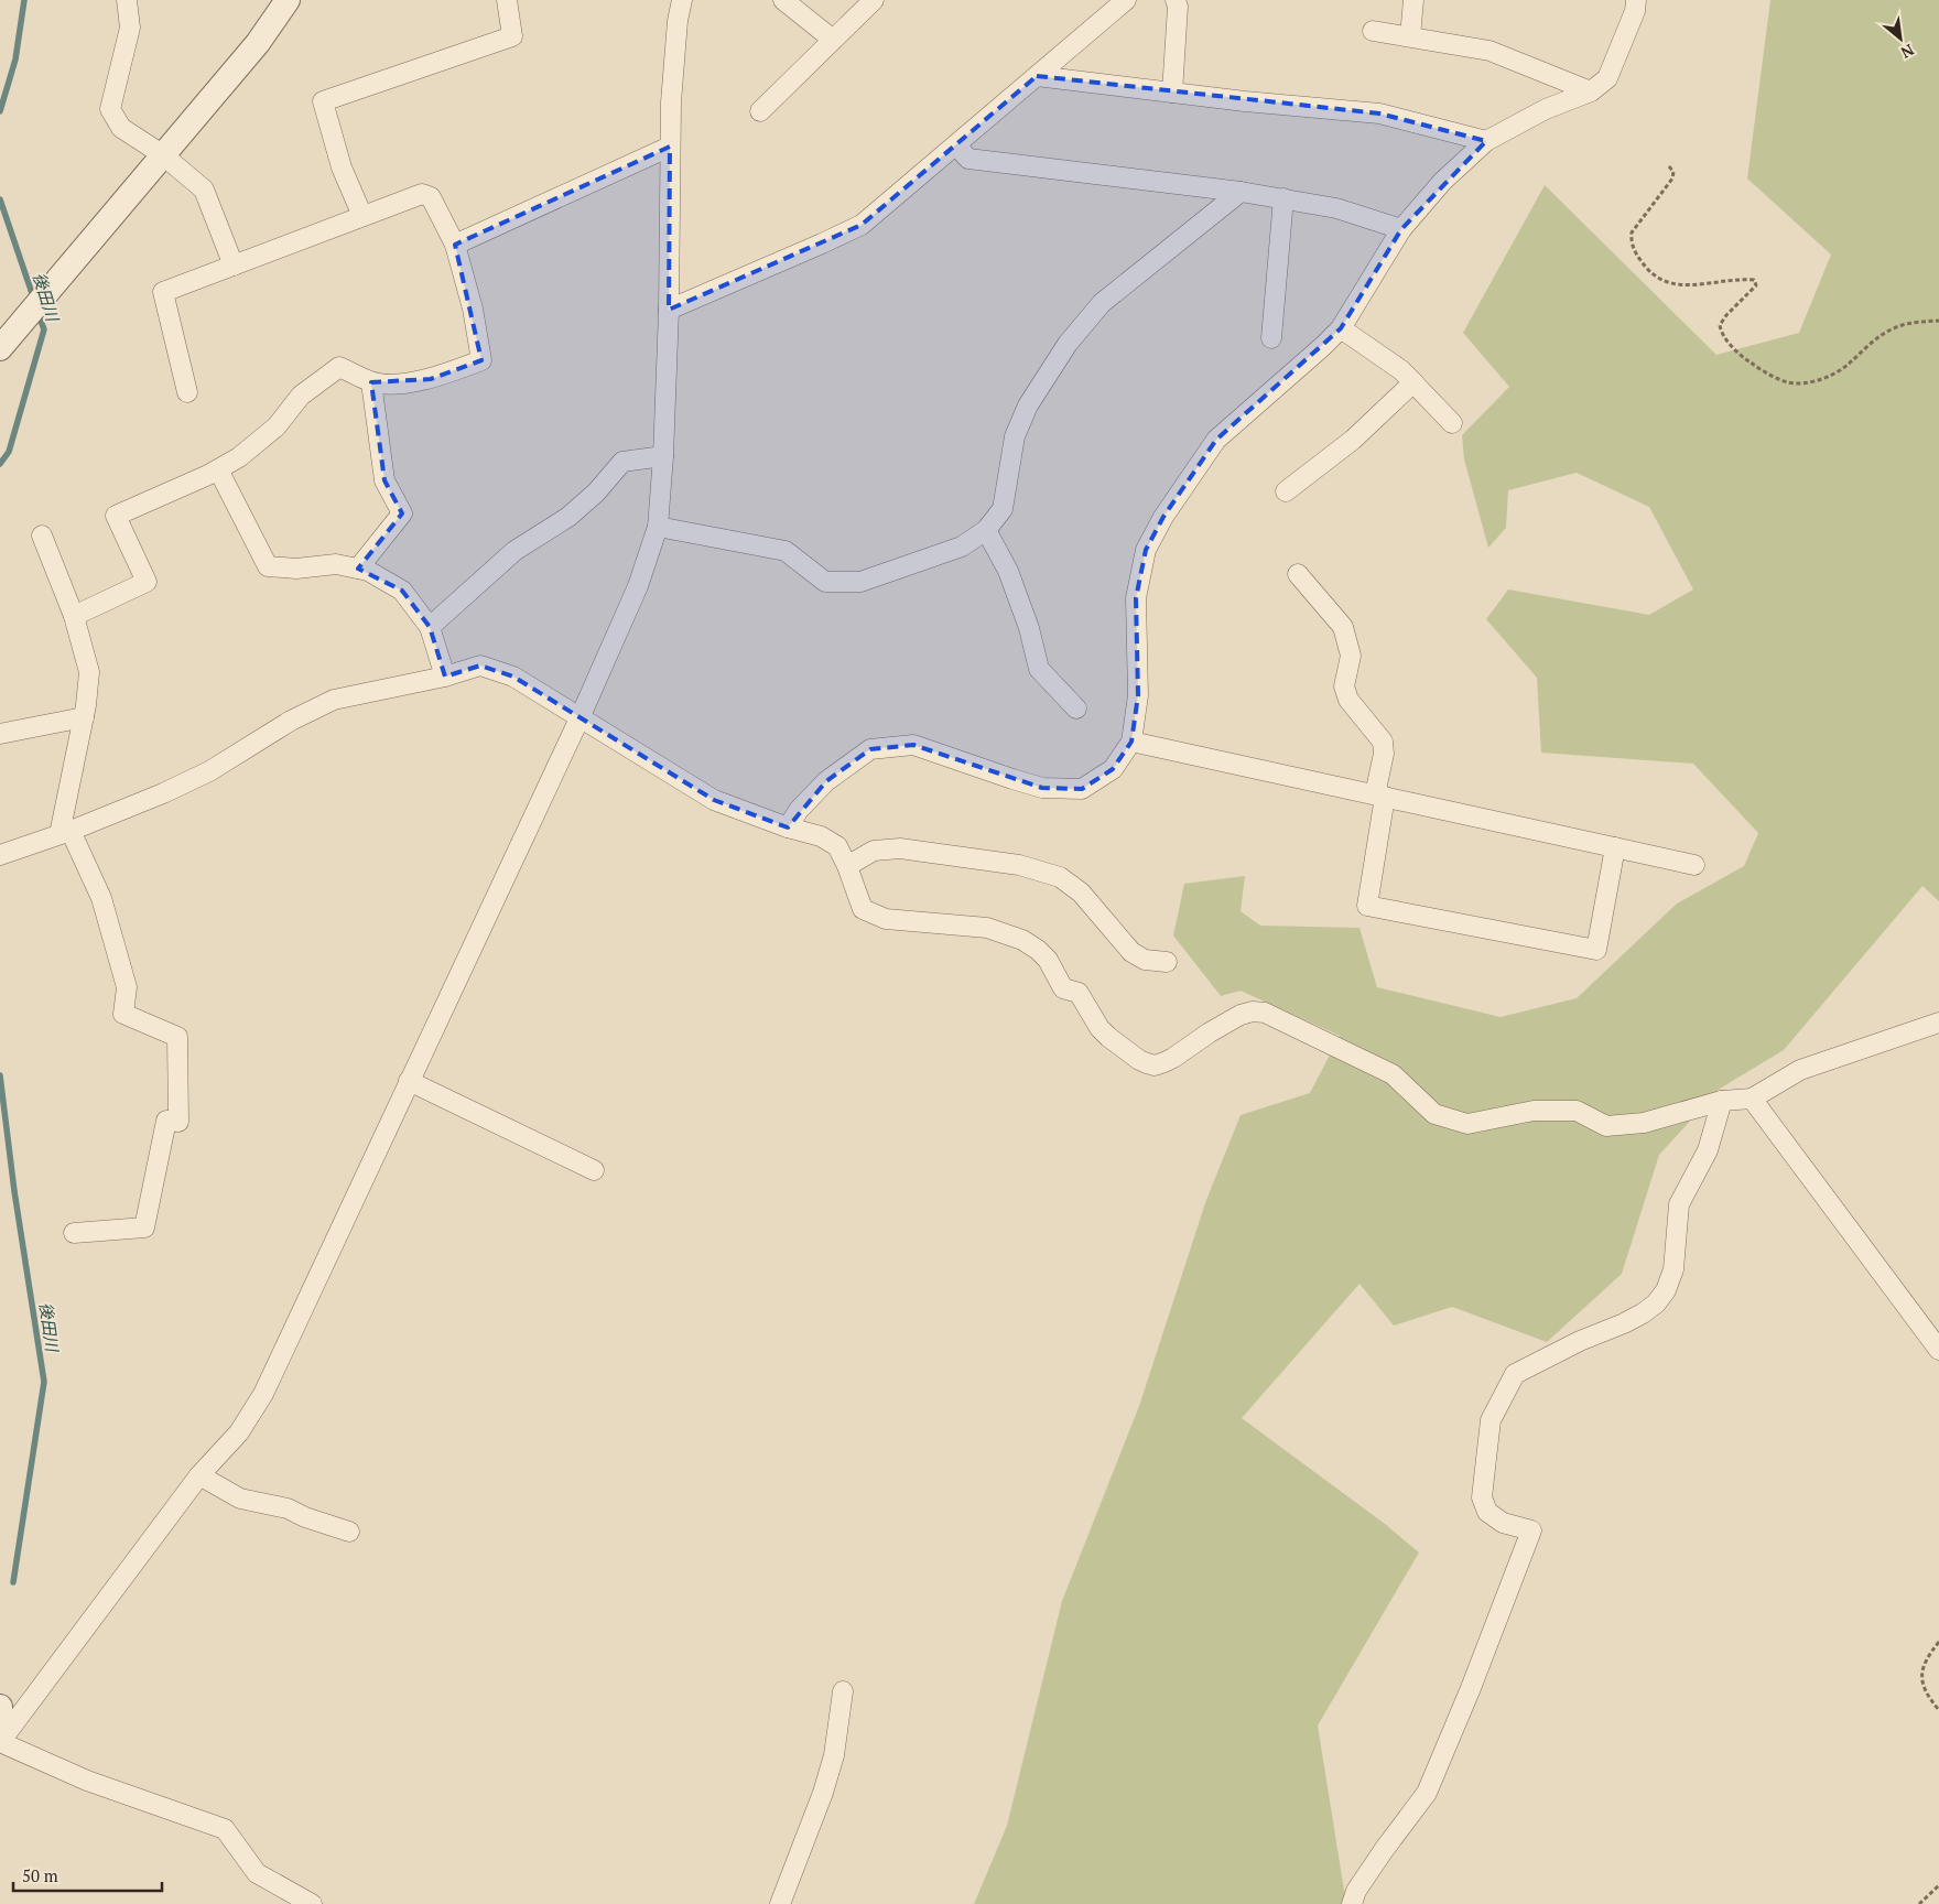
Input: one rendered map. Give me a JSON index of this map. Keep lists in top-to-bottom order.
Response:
{
  "water": ["後田川"],
  "scale_bar": "50 m",
  "north": "bottom right"
}
